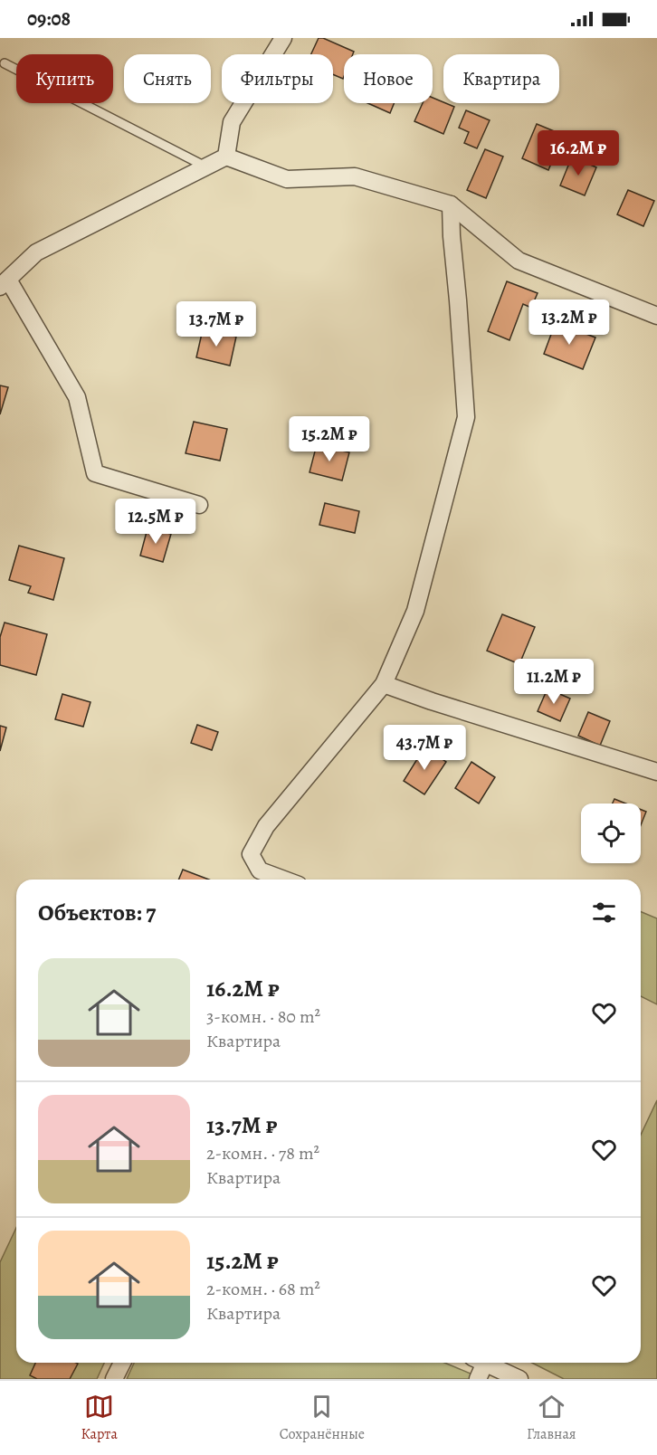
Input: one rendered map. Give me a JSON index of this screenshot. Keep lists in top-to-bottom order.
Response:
{
  "page": {
    "status": "09:08",
    "chip": [
      "Купить",
      "Снять",
      "Фильтры",
      "Новое",
      "Квартира"
    ],
    "price": [
      "16.2M ₽",
      "13.2M ₽",
      "13.7M ₽",
      "15.2M ₽",
      "12.5M ₽",
      "11.2M ₽",
      "43.7M ₽"
    ],
    "heading": "Объектов: 7",
    "list": [
      {
        "name": "16.2M ₽",
        "note": "3-комн. · 80 m² · Квартира"
      },
      {
        "name": "13.7M ₽",
        "note": "2-комн. · 78 m² · Квартира"
      },
      {
        "name": "15.2M ₽",
        "note": "2-комн. · 68 m² · Квартира"
      }
    ],
    "tabs": ["Карта", "Сохранённые", "Главная"]
  }
}
